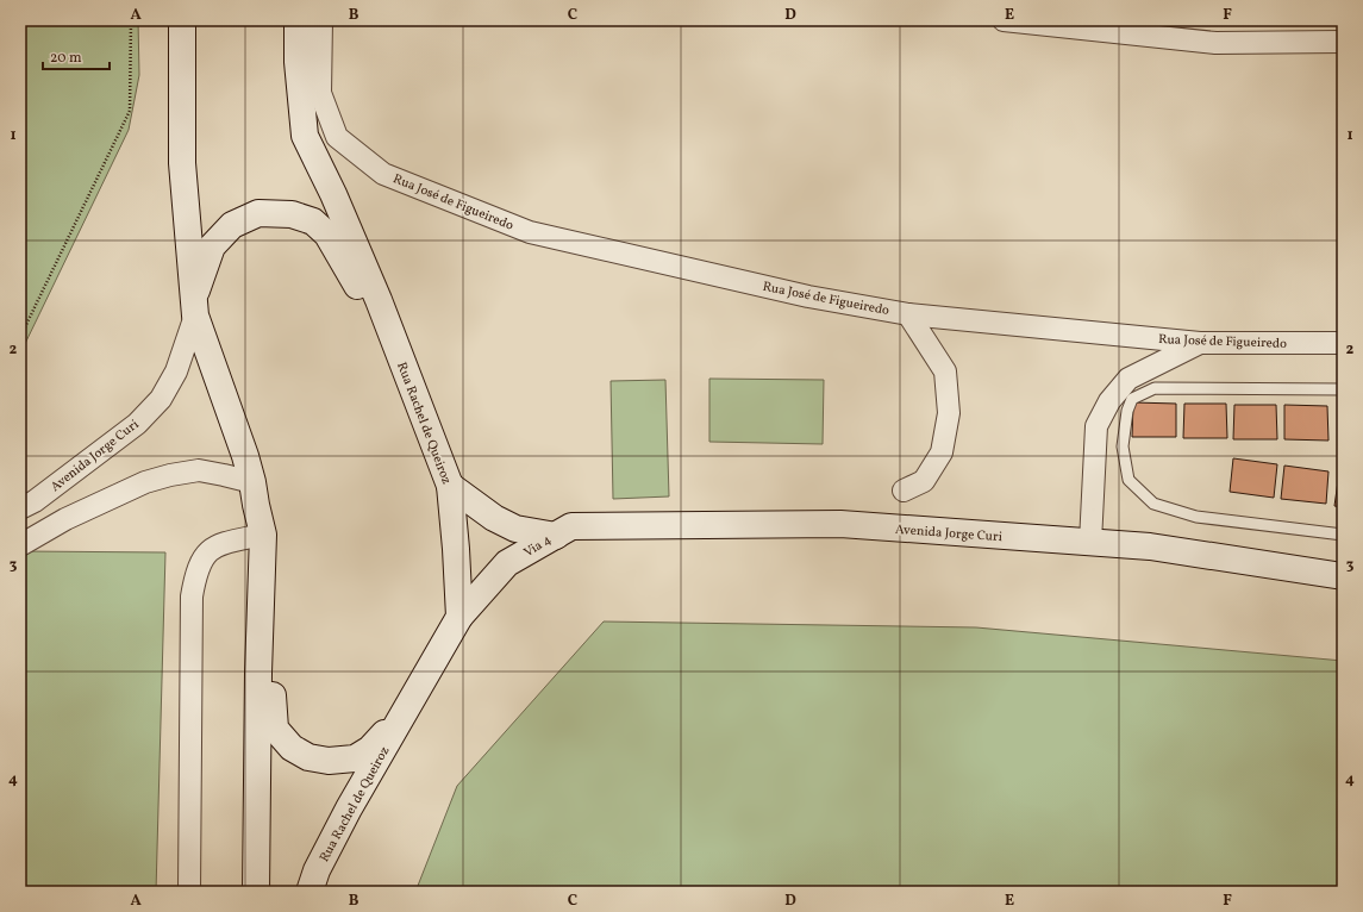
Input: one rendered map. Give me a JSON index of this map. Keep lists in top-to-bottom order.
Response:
{
  "streets": {
    "street": [
      "Rua José de Figueiredo",
      "Rua Rachel de Queiroz",
      "Avenida Jorge Curi",
      "Via 4"
    ]
  },
  "crossings": [
    ["Rua Rachel de Queiroz", "Via 4"],
    ["Avenida Jorge Curi", "Via 4"]
  ],
  "scale_bar": "20 m",
  "grid": {
    "columns": [
      "A",
      "B",
      "C",
      "D",
      "E",
      "F"
    ],
    "rows": [
      "1",
      "2",
      "3",
      "4"
    ]
  }
}
